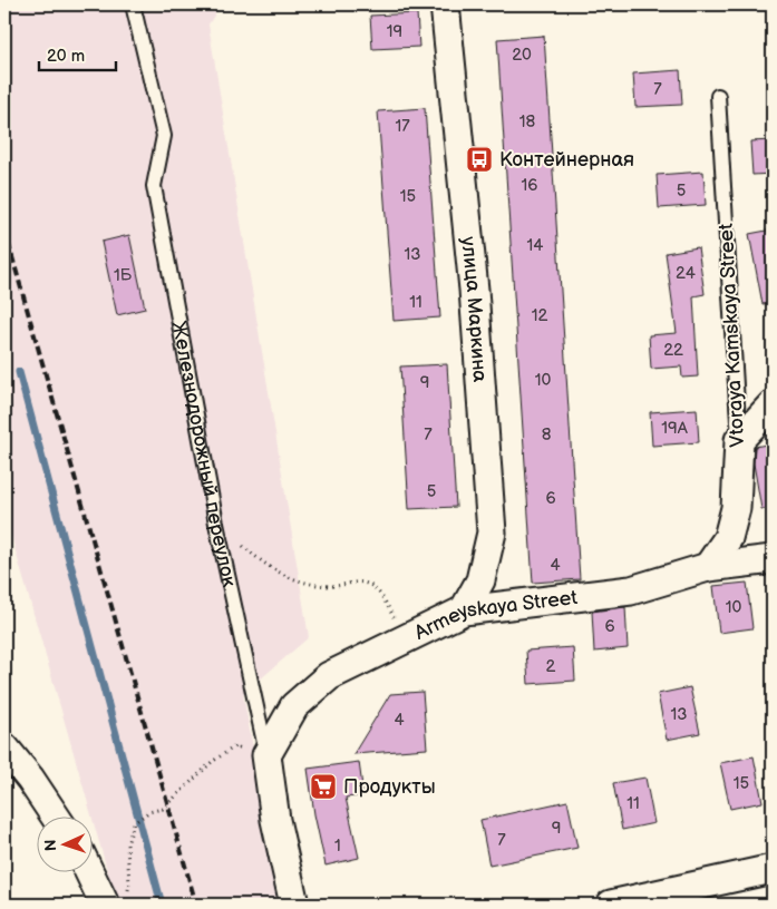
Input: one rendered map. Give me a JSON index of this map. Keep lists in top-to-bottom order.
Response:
{
  "streets": {
    "street": [
      "улица Маркина",
      "Vtoraya Kamskaya Street",
      "Железнодорожный переулок",
      "Armeyskaya Street"
    ]
  },
  "crossings": [
    ["улица Маркина", "Armeyskaya Street"],
    ["Vtoraya Kamskaya Street", "Armeyskaya Street"],
    ["Железнодорожный переулок", "Armeyskaya Street"]
  ],
  "places": {
    "bus stop": ["Контейнерная"],
    "supermarket": ["Продукты"]
  },
  "house_numbers": [
    "19",
    "20",
    "7",
    "18",
    "17",
    "16",
    "5",
    "15",
    "14",
    "13",
    "24",
    "1Б",
    "11",
    "12",
    "22",
    "10",
    "9",
    "19А",
    "7",
    "8",
    "5",
    "6",
    "4",
    "10",
    "6",
    "2",
    "13",
    "4",
    "15",
    "11",
    "9",
    "7",
    "1"
  ],
  "scale_bar": "20 m",
  "north": "left"
}
